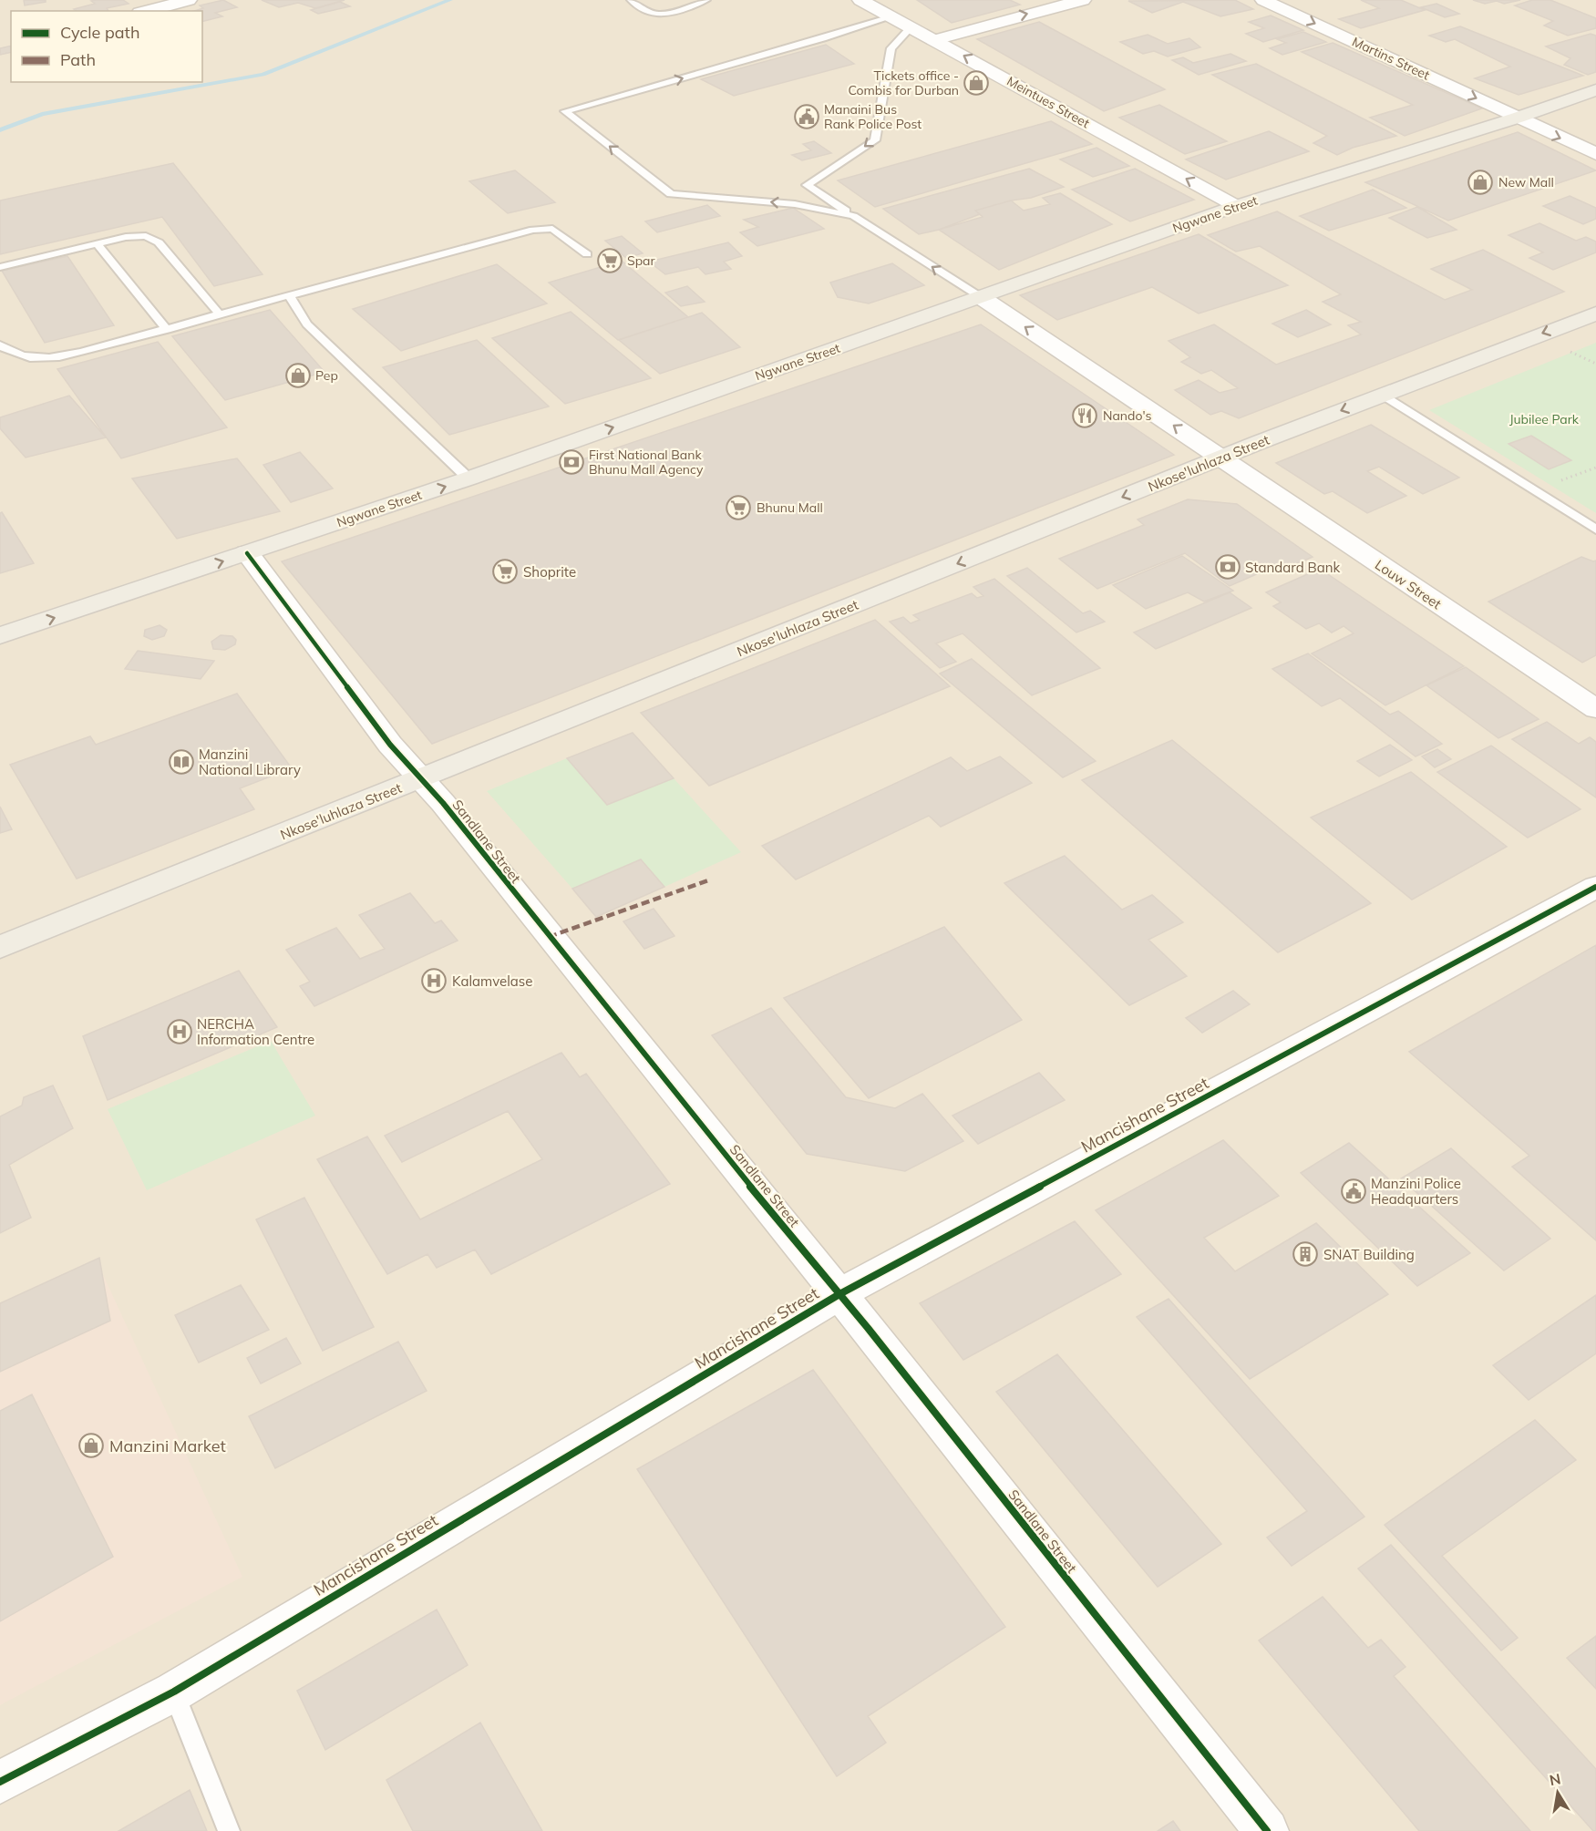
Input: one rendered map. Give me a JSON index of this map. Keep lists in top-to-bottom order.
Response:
{
  "streets": {
    "main road": ["Ngwane Street", "Nkose'luhlaza Street"],
    "street": [
      "Martins Street",
      "Meintues Street",
      "Louw Street",
      "Sandlane Street",
      "Mancishane Street"
    ]
  },
  "crossings": [
    ["Martins Street", "Ngwane Street"],
    ["Meintues Street", "Ngwane Street"],
    ["Ngwane Street", "Louw Street"],
    ["Ngwane Street", "Sandlane Street"],
    ["Nkose'luhlaza Street", "Louw Street"],
    ["Nkose'luhlaza Street", "Sandlane Street"],
    ["Sandlane Street", "Mancishane Street"]
  ],
  "one_way": [
    "Martins Street",
    "Meintues Street",
    "Ngwane Street",
    "Nkose'luhlaza Street",
    "Louw Street"
  ],
  "parks": ["Jubilee Park"],
  "places": {
    "shop": [
      "Tickets office - Combis for Durban",
      "New Mall",
      "Pep",
      "Manzini Market"
    ],
    "public building": ["Manaini Bus Rank Police Post", "Manzini Police Headquarters"],
    "supermarket": ["Spar", "Bhunu Mall", "Shoprite"],
    "restaurant": ["Nando's"],
    "bank": ["First National Bank Bhunu Mall Agency", "Standard Bank"],
    "library": ["Manzini National Library"],
    "hospital": ["Kalamvelase", "NERCHA Information Centre"],
    "building": ["SNAT Building"]
  },
  "legend": ["Cycle path", "Path"],
  "north": "top"
}
